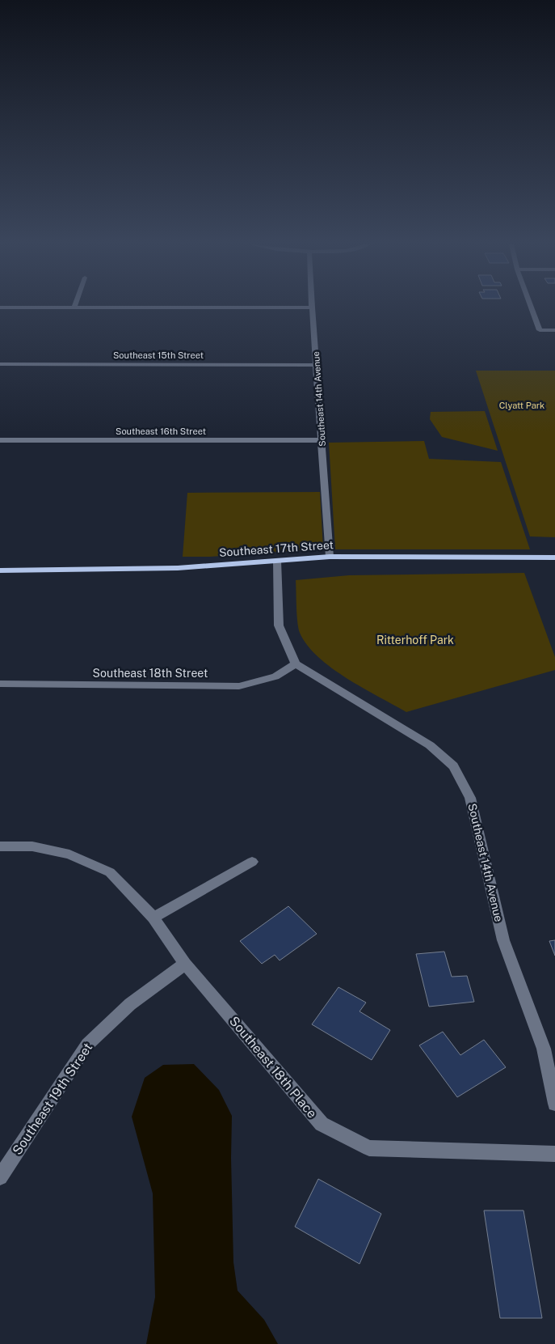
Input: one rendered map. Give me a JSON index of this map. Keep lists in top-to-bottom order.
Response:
{
  "streets": {
    "main road": ["Southeast 17th Street"],
    "street": [
      "Southeast 15th Street",
      "Southeast 14th Avenue",
      "Southeast 16th Street",
      "Southeast 18th Street",
      "Southeast 18th Place",
      "Southeast 19th Street"
    ]
  },
  "crossings": [
    ["Southeast 15th Street", "Southeast 14th Avenue"],
    ["Southeast 14th Avenue", "Southeast 16th Street"],
    ["Southeast 14th Avenue", "Southeast 17th Street"],
    ["Southeast 14th Avenue", "Southeast 18th Street"],
    ["Southeast 18th Place", "Southeast 19th Street"]
  ],
  "parks": ["Clyatt Park", "Ritterhoff Park"]
}
